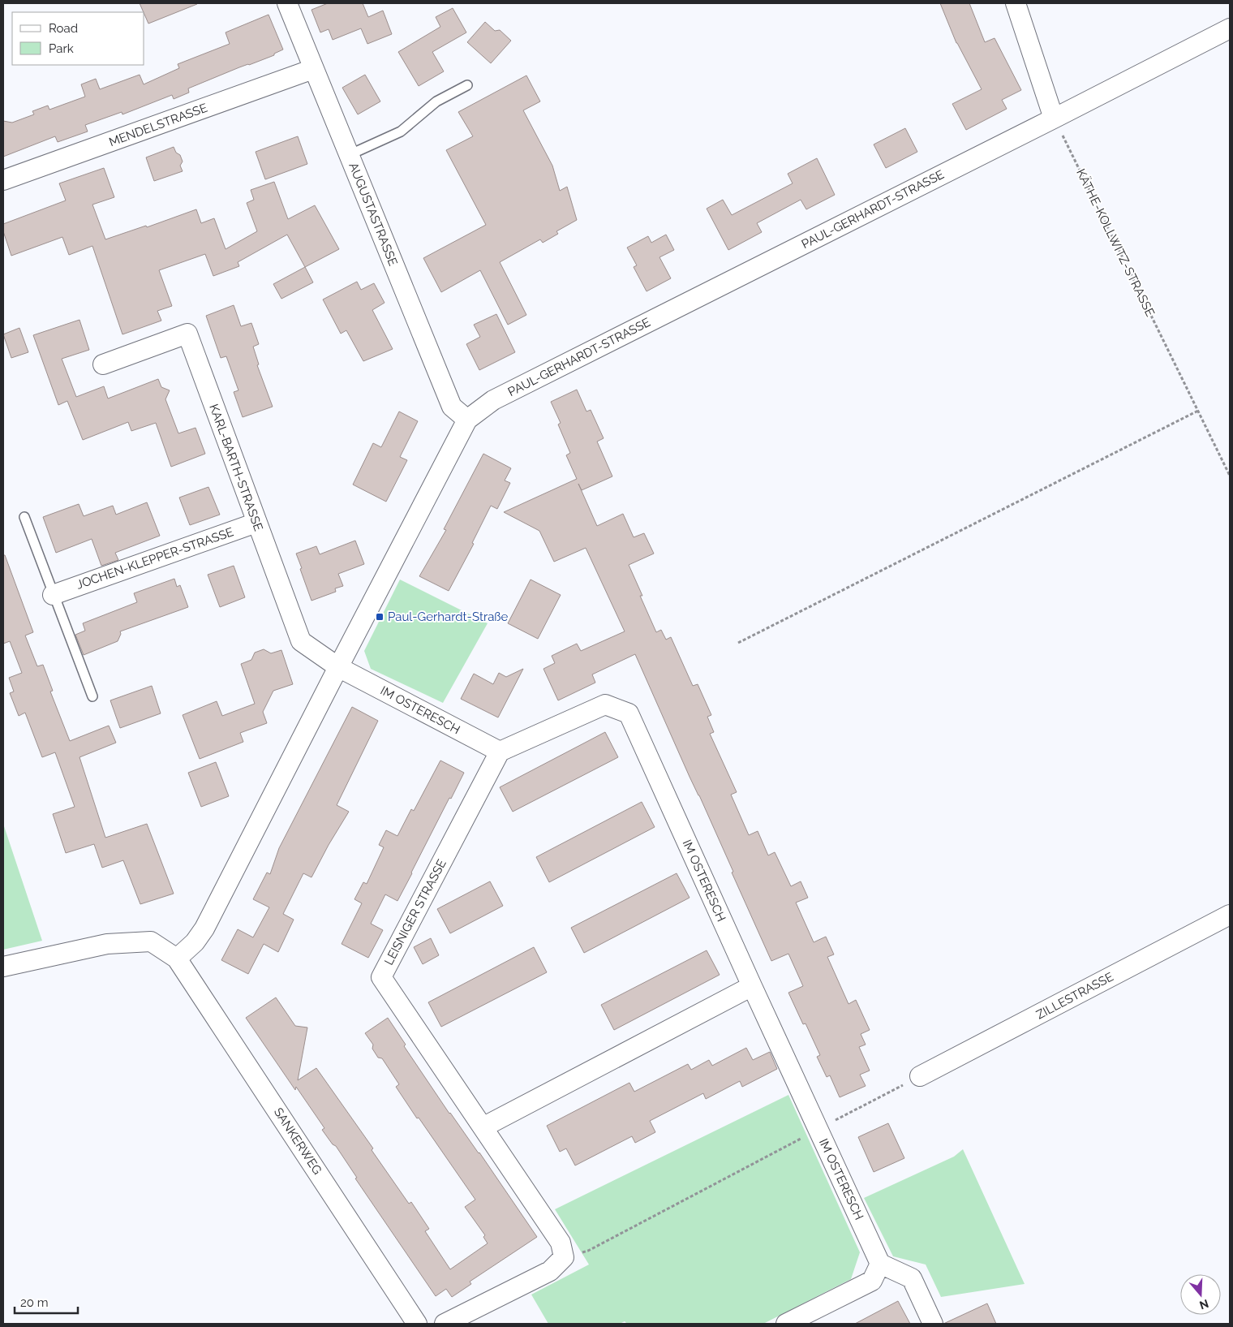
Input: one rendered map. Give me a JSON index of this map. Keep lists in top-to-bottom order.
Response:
{
  "streets": {
    "street": [
      "MENDELSTRASSE",
      "PAUL-GERHARDT-STRASSE",
      "AUGUSTASTRASSE",
      "KARL-BARTH-STRASSE",
      "JOCHEN-KLEPPER-STRASSE",
      "IM OSTERESCH",
      "LEISNIGER STRASSE",
      "ZILLESTRASSE",
      "SANKERWEG"
    ],
    "path": ["KÄTHE-KOLLWITZ-STRASSE"]
  },
  "crossings": [
    ["MENDELSTRASSE", "AUGUSTASTRASSE"],
    ["PAUL-GERHARDT-STRASSE", "AUGUSTASTRASSE"],
    ["PAUL-GERHARDT-STRASSE", "KÄTHE-KOLLWITZ-STRASSE"],
    ["PAUL-GERHARDT-STRASSE", "KARL-BARTH-STRASSE"],
    ["PAUL-GERHARDT-STRASSE", "IM OSTERESCH"],
    ["PAUL-GERHARDT-STRASSE", "SANKERWEG"],
    ["KARL-BARTH-STRASSE", "JOCHEN-KLEPPER-STRASSE"],
    ["KARL-BARTH-STRASSE", "IM OSTERESCH"],
    ["IM OSTERESCH", "LEISNIGER STRASSE"]
  ],
  "places": {
    "transit": ["Paul-Gerhardt-Straße"]
  },
  "legend": ["Road", "Park"],
  "scale_bar": "20 m",
  "north": "bottom"
}
